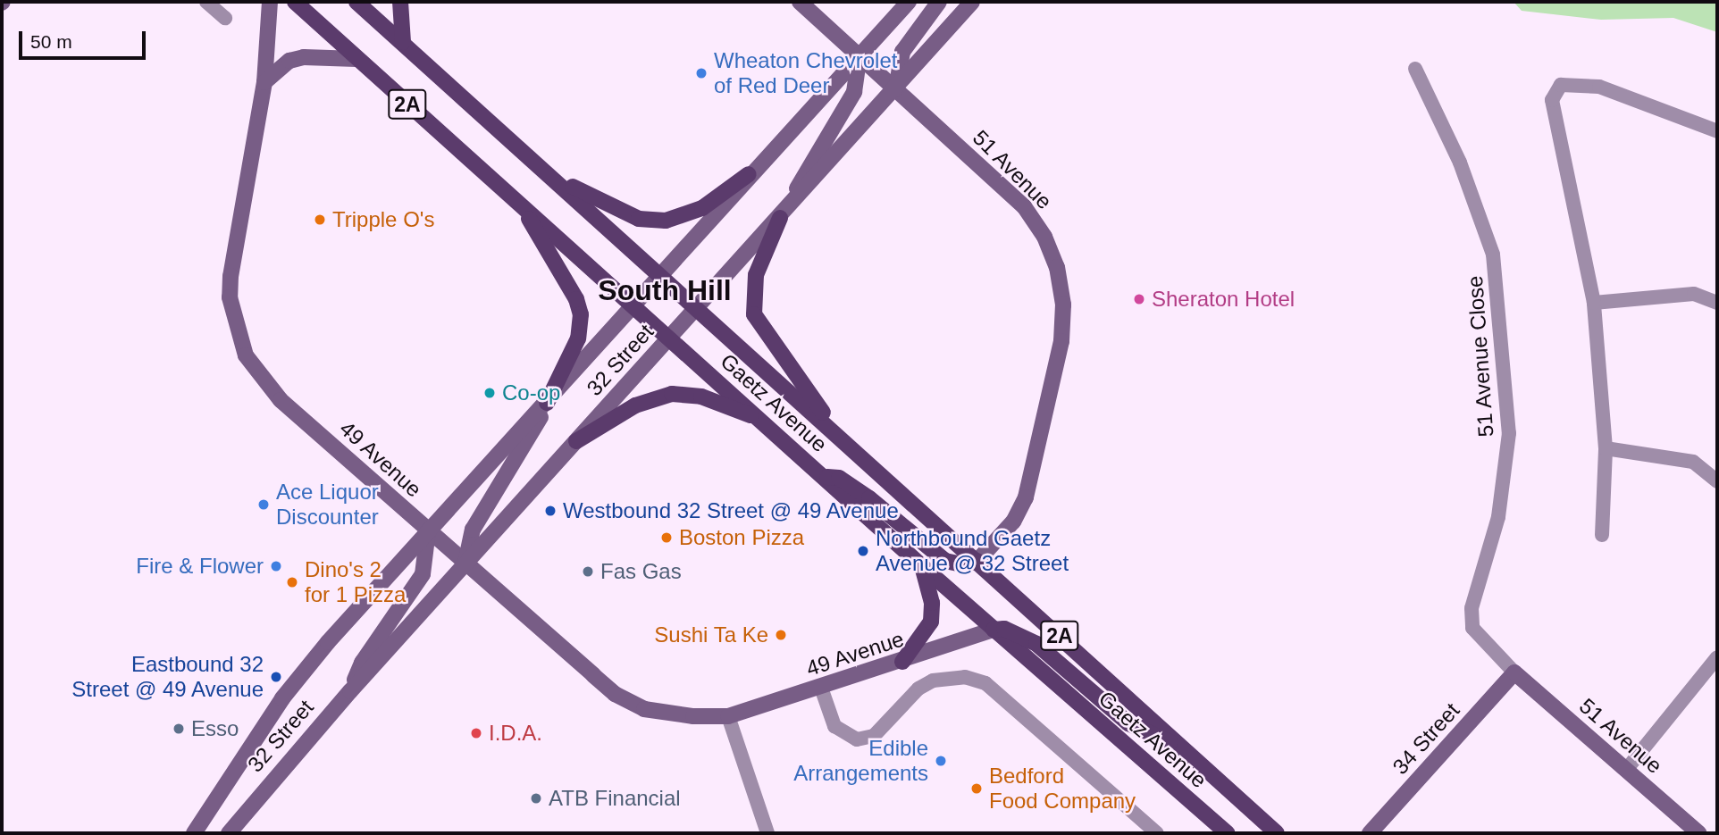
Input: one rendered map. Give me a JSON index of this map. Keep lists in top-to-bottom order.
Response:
{
  "streets": {
    "main road": [
      "2A",
      "51 Avenue",
      "32 Street",
      "Gaetz Avenue",
      "49 Avenue",
      "34 Street"
    ],
    "street": ["51 Avenue Close"]
  },
  "crossings": [
    ["51 Avenue", "51 Avenue Close"],
    ["51 Avenue", "32 Street"],
    ["51 Avenue", "Gaetz Avenue"],
    ["51 Avenue", "34 Street"],
    ["51 Avenue Close", "34 Street"],
    ["32 Street", "Gaetz Avenue"],
    ["32 Street", "49 Avenue"],
    ["Gaetz Avenue", "49 Avenue"]
  ],
  "districts": ["South Hill"],
  "places": [
    "Wheaton Chevrolet of Red Deer",
    "Tripple O's",
    "Sheraton Hotel",
    "Co-op",
    "Ace Liquor Discounter",
    "Westbound 32 Street @ 49 Avenue",
    "Boston Pizza",
    "Northbound Gaetz Avenue @ 32 Street",
    "Fire & Flower",
    "Fas Gas",
    "Dino's 2 for 1 Pizza",
    "Sushi Ta Ke",
    "Eastbound 32 Street @ 49 Avenue",
    "Esso",
    "I.D.A.",
    "Edible Arrangements",
    "Bedford Food Company",
    "ATB Financial"
  ],
  "scale_bar": "50 m"
}
